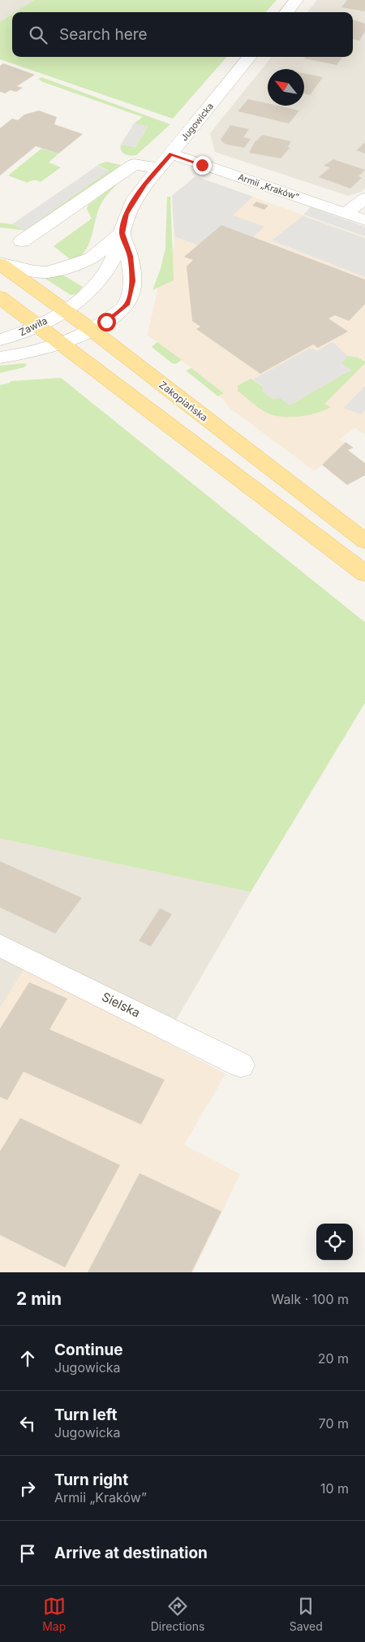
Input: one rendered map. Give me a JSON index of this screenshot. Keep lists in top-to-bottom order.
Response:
{
  "streets": {
    "main road": ["Zakopiańska"],
    "street": [
      "Jugowicka",
      "Armii „Kraków”",
      "Zawiła",
      "Sielska"
    ]
  },
  "crossings": [
    ["Jugowicka", "Armii „Kraków”"],
    ["Jugowicka", "Zawiła"],
    ["Jugowicka", "Zakopiańska"],
    ["Zawiła", "Zakopiańska"]
  ],
  "north": "top left",
  "page": {
    "search": "Search here",
    "heading": ["2 min", "Walk · 100 m"],
    "list": [
      ["Continue", "Jugowicka", "20 m"],
      ["Turn left", "Jugowicka", "70 m"],
      ["Turn right", "Armii „Kraków”", "10 m"],
      "Arrive at destination"
    ],
    "nav": ["Map", "Directions", "Saved"]
  }
}
